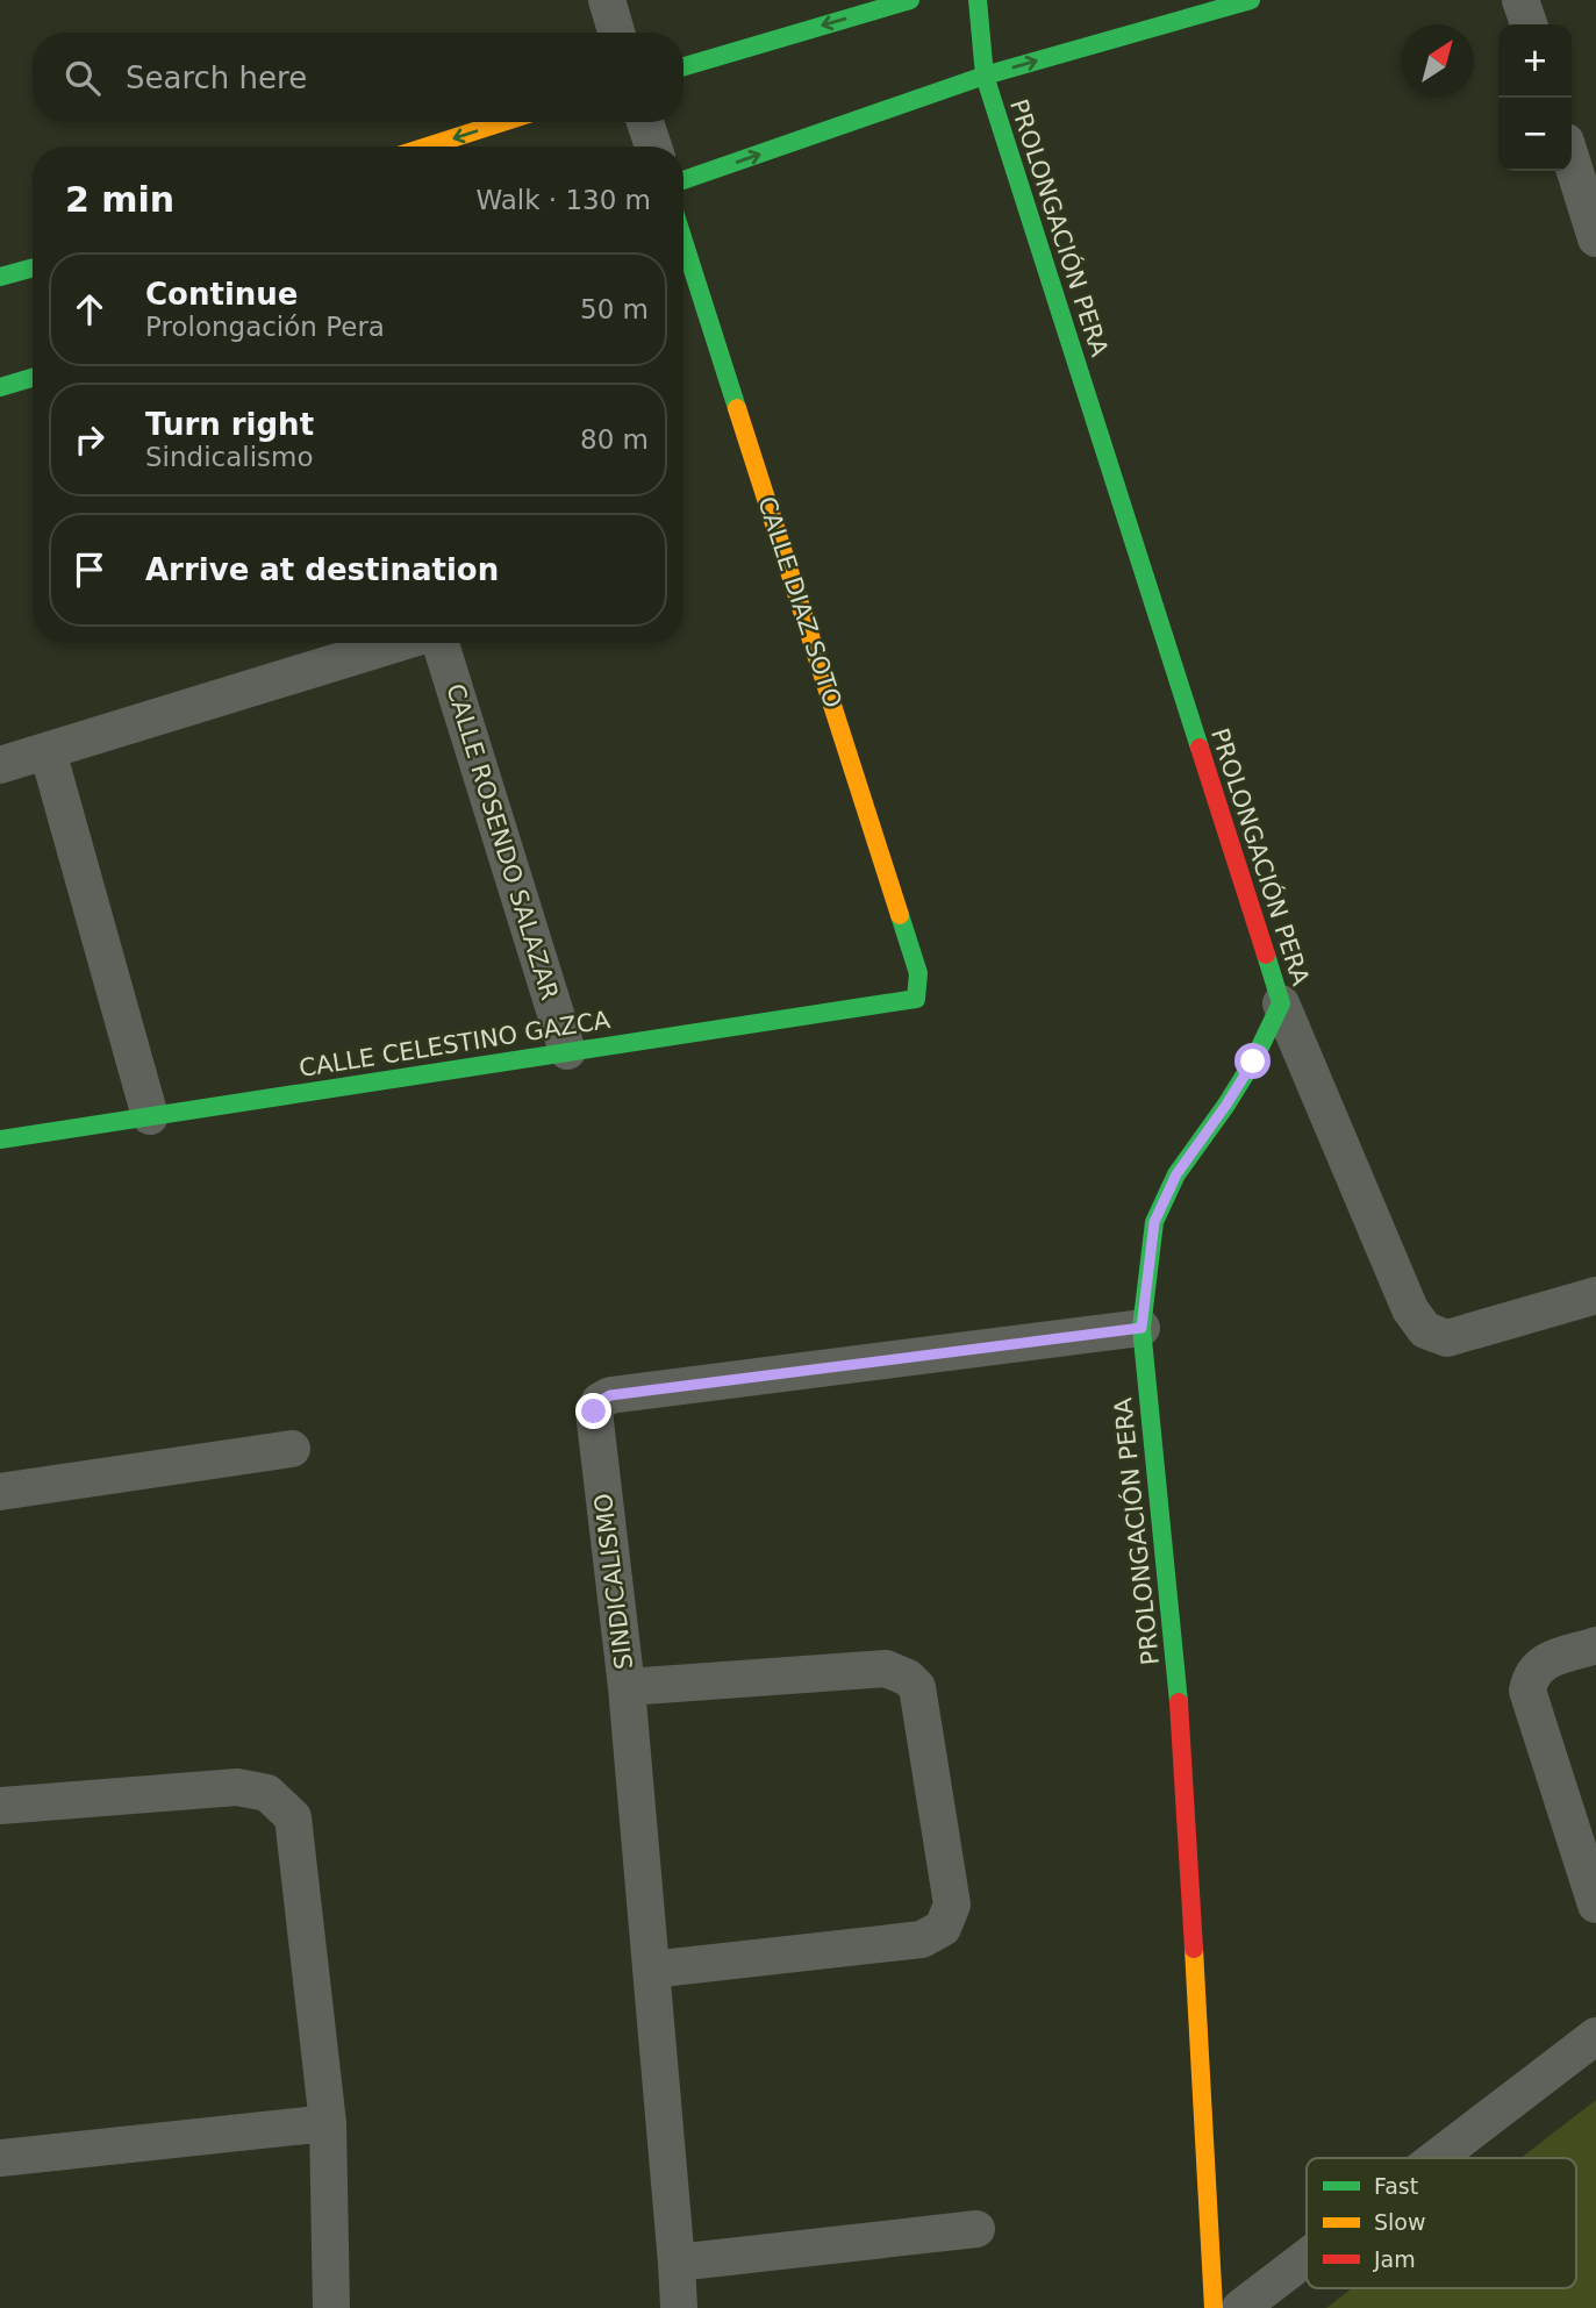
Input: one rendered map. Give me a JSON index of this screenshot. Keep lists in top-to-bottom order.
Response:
{
  "streets": {
    "street": [
      "PROLONGACIÓN PERA",
      "CALLE DIAZ SOTO",
      "CALLE ROSENDO SALAZAR",
      "CALLE CELESTINO GAZCA",
      "SINDICALISMO"
    ]
  },
  "crossings": [
    ["PROLONGACIÓN PERA", "SINDICALISMO"],
    ["CALLE DIAZ SOTO", "CALLE CELESTINO GAZCA"],
    ["CALLE ROSENDO SALAZAR", "CALLE CELESTINO GAZCA"]
  ],
  "legend": ["Fast", "Slow", "Jam"],
  "north": "top right",
  "page": {
    "map_buttons": ["+", "−"],
    "search": "Search here",
    "heading": ["2 min", "Walk · 130 m"],
    "list": [
      ["Continue", "Prolongación Pera", "50 m"],
      ["Turn right", "Sindicalismo", "80 m"],
      "Arrive at destination"
    ]
  }
}
